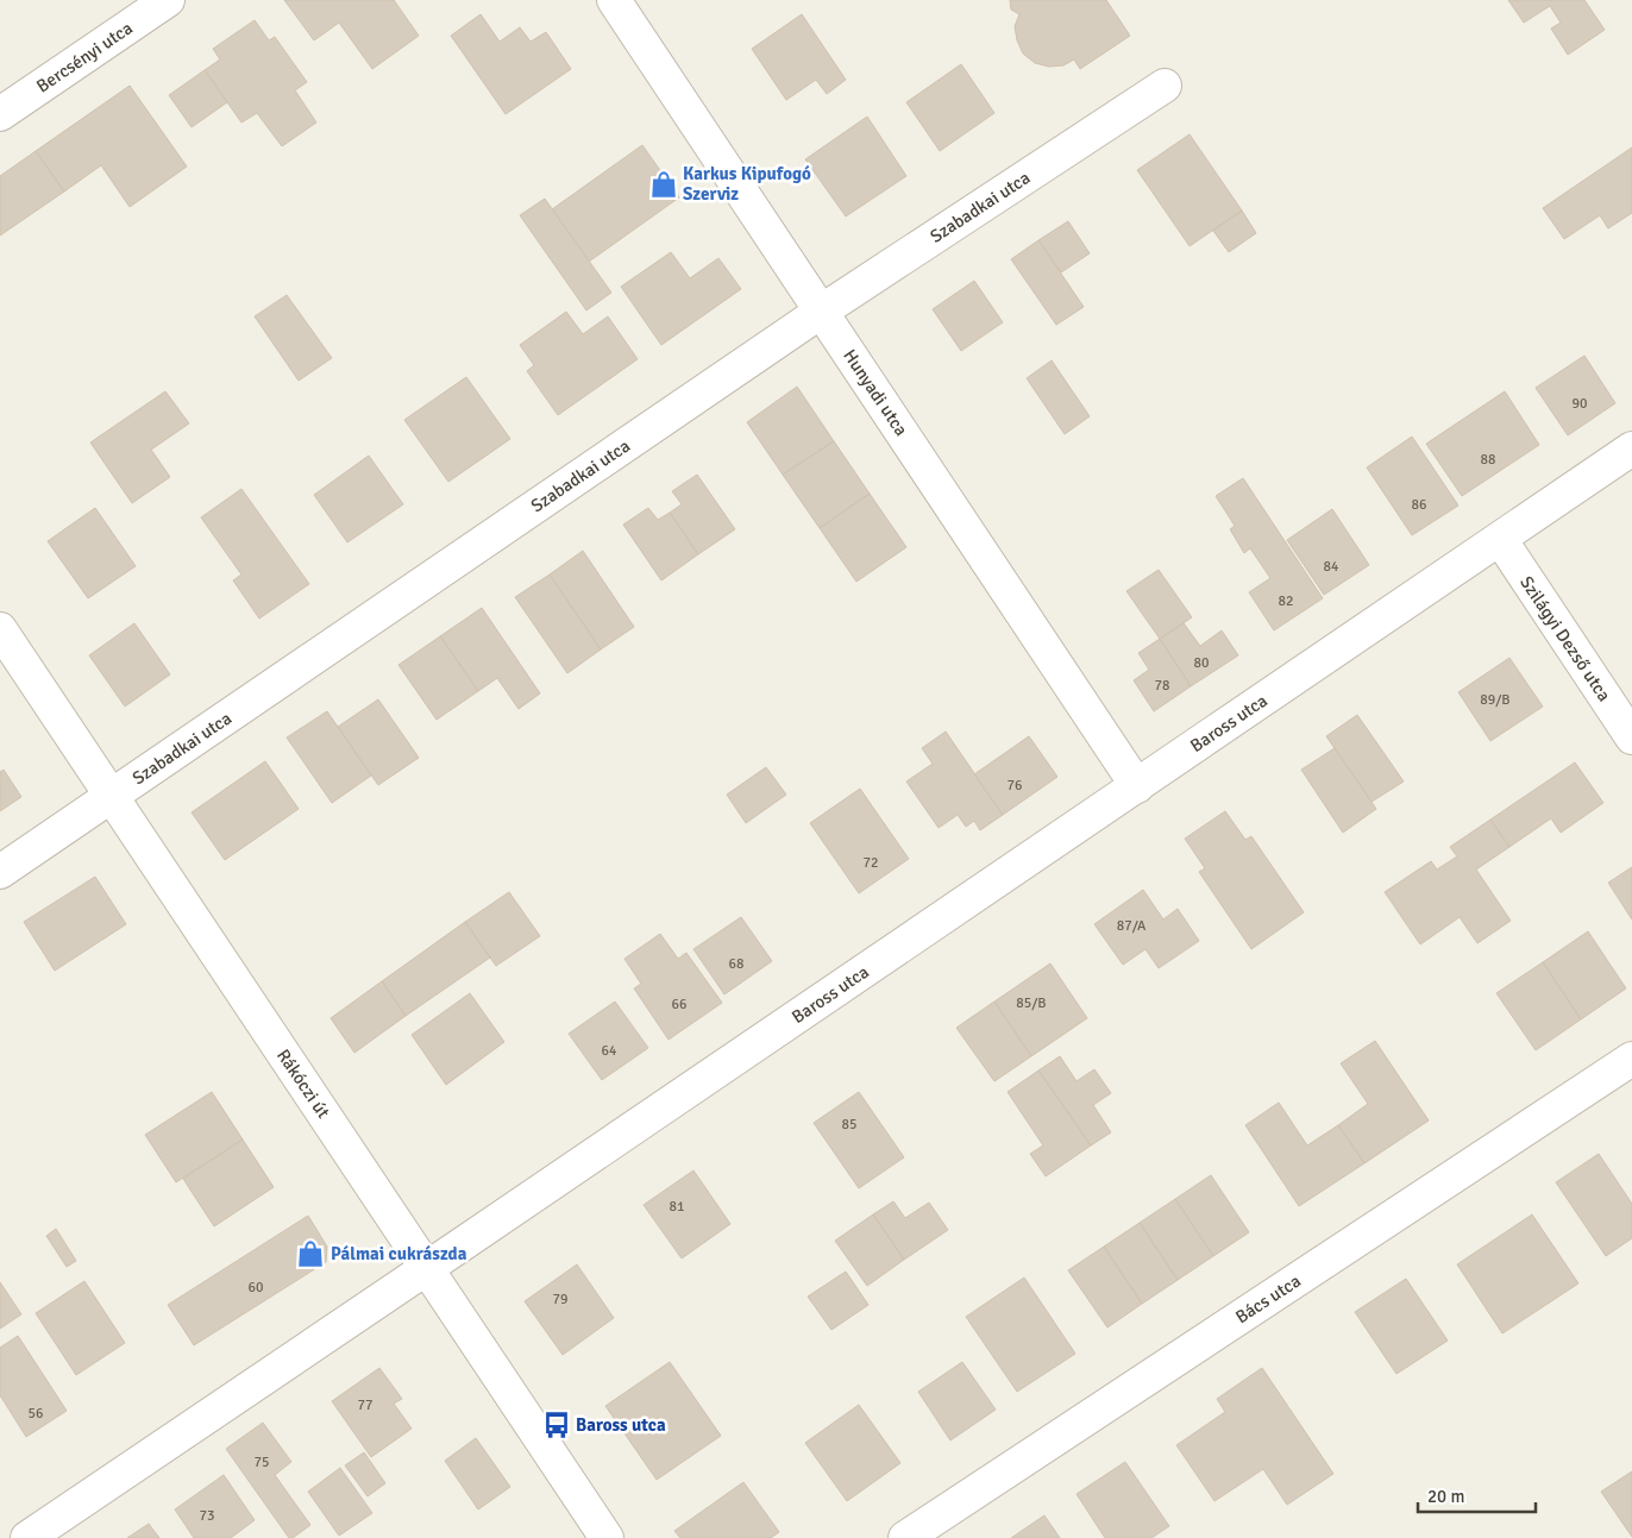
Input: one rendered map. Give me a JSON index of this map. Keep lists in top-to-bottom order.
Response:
{
  "streets": {
    "street": [
      "Bercsényi utca",
      "Szabadkai utca",
      "Hunyadi utca",
      "Szilágyi Dezső utca",
      "Baross utca",
      "Rákóczi út",
      "Bács utca"
    ]
  },
  "crossings": [
    ["Szabadkai utca", "Hunyadi utca"],
    ["Szabadkai utca", "Rákóczi út"],
    ["Hunyadi utca", "Baross utca"],
    ["Szilágyi Dezső utca", "Baross utca"],
    ["Baross utca", "Rákóczi út"]
  ],
  "places": {
    "shop": ["Karkus Kipufogó Szerviz", "Pálmai cukrászda"],
    "bus stop": ["Baross utca"]
  },
  "house_numbers": [
    "90",
    "88",
    "86",
    "84",
    "82",
    "80",
    "78",
    "89/B",
    "76",
    "72",
    "87/A",
    "68",
    "85/B",
    "66",
    "64",
    "85",
    "81",
    "60",
    "79",
    "77",
    "56",
    "75",
    "73"
  ],
  "scale_bar": "20 m"
}
